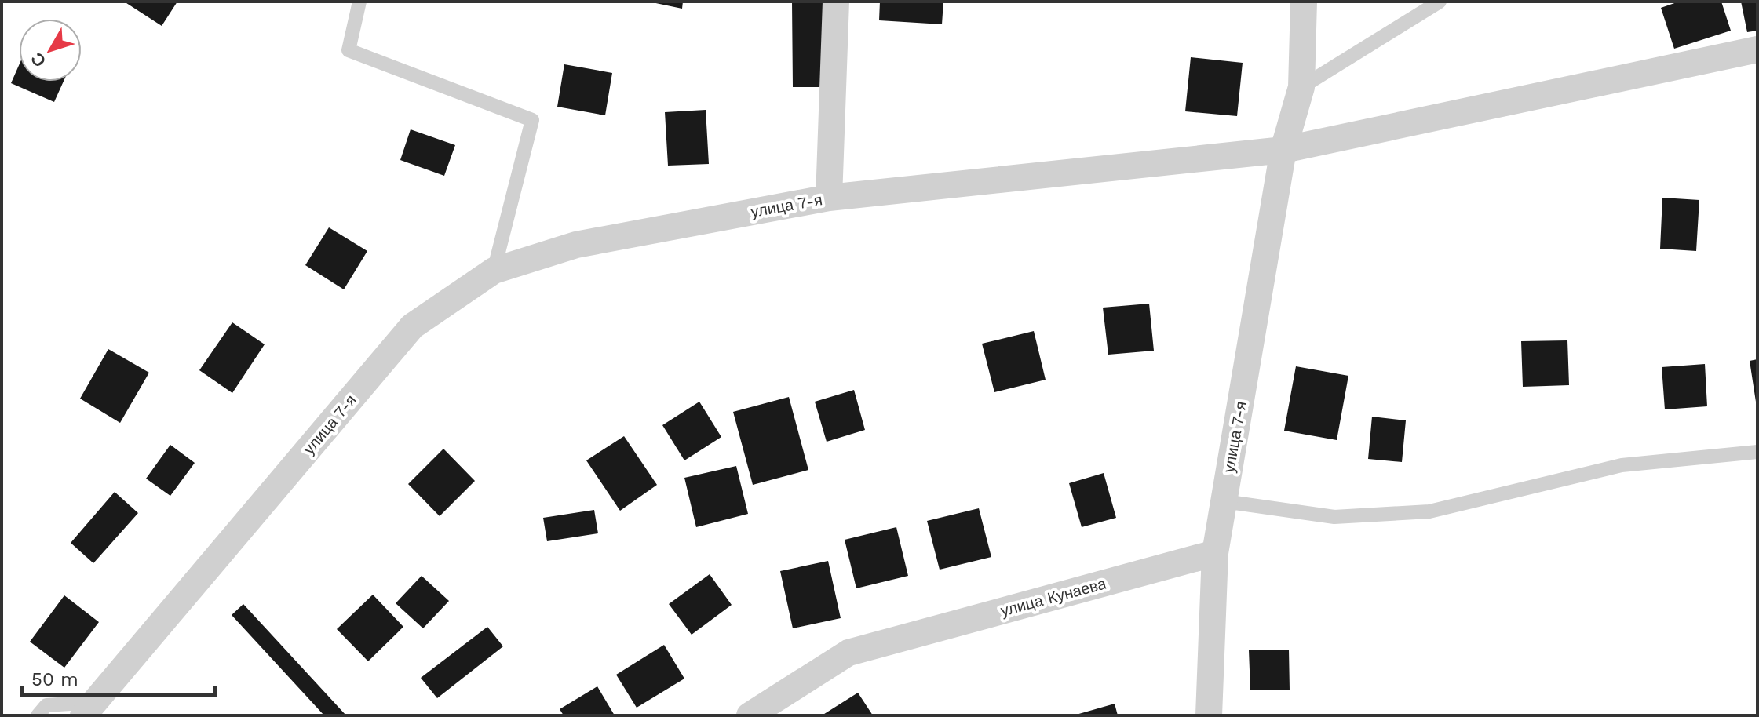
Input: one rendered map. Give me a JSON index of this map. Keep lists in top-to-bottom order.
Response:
{
  "streets": {
    "street": ["улица 7-я", "улица Кунаева"]
  },
  "crossings": [
    ["улица 7-я", "улица Кунаева"]
  ],
  "scale_bar": "50 m",
  "north": "bottom left"
}
